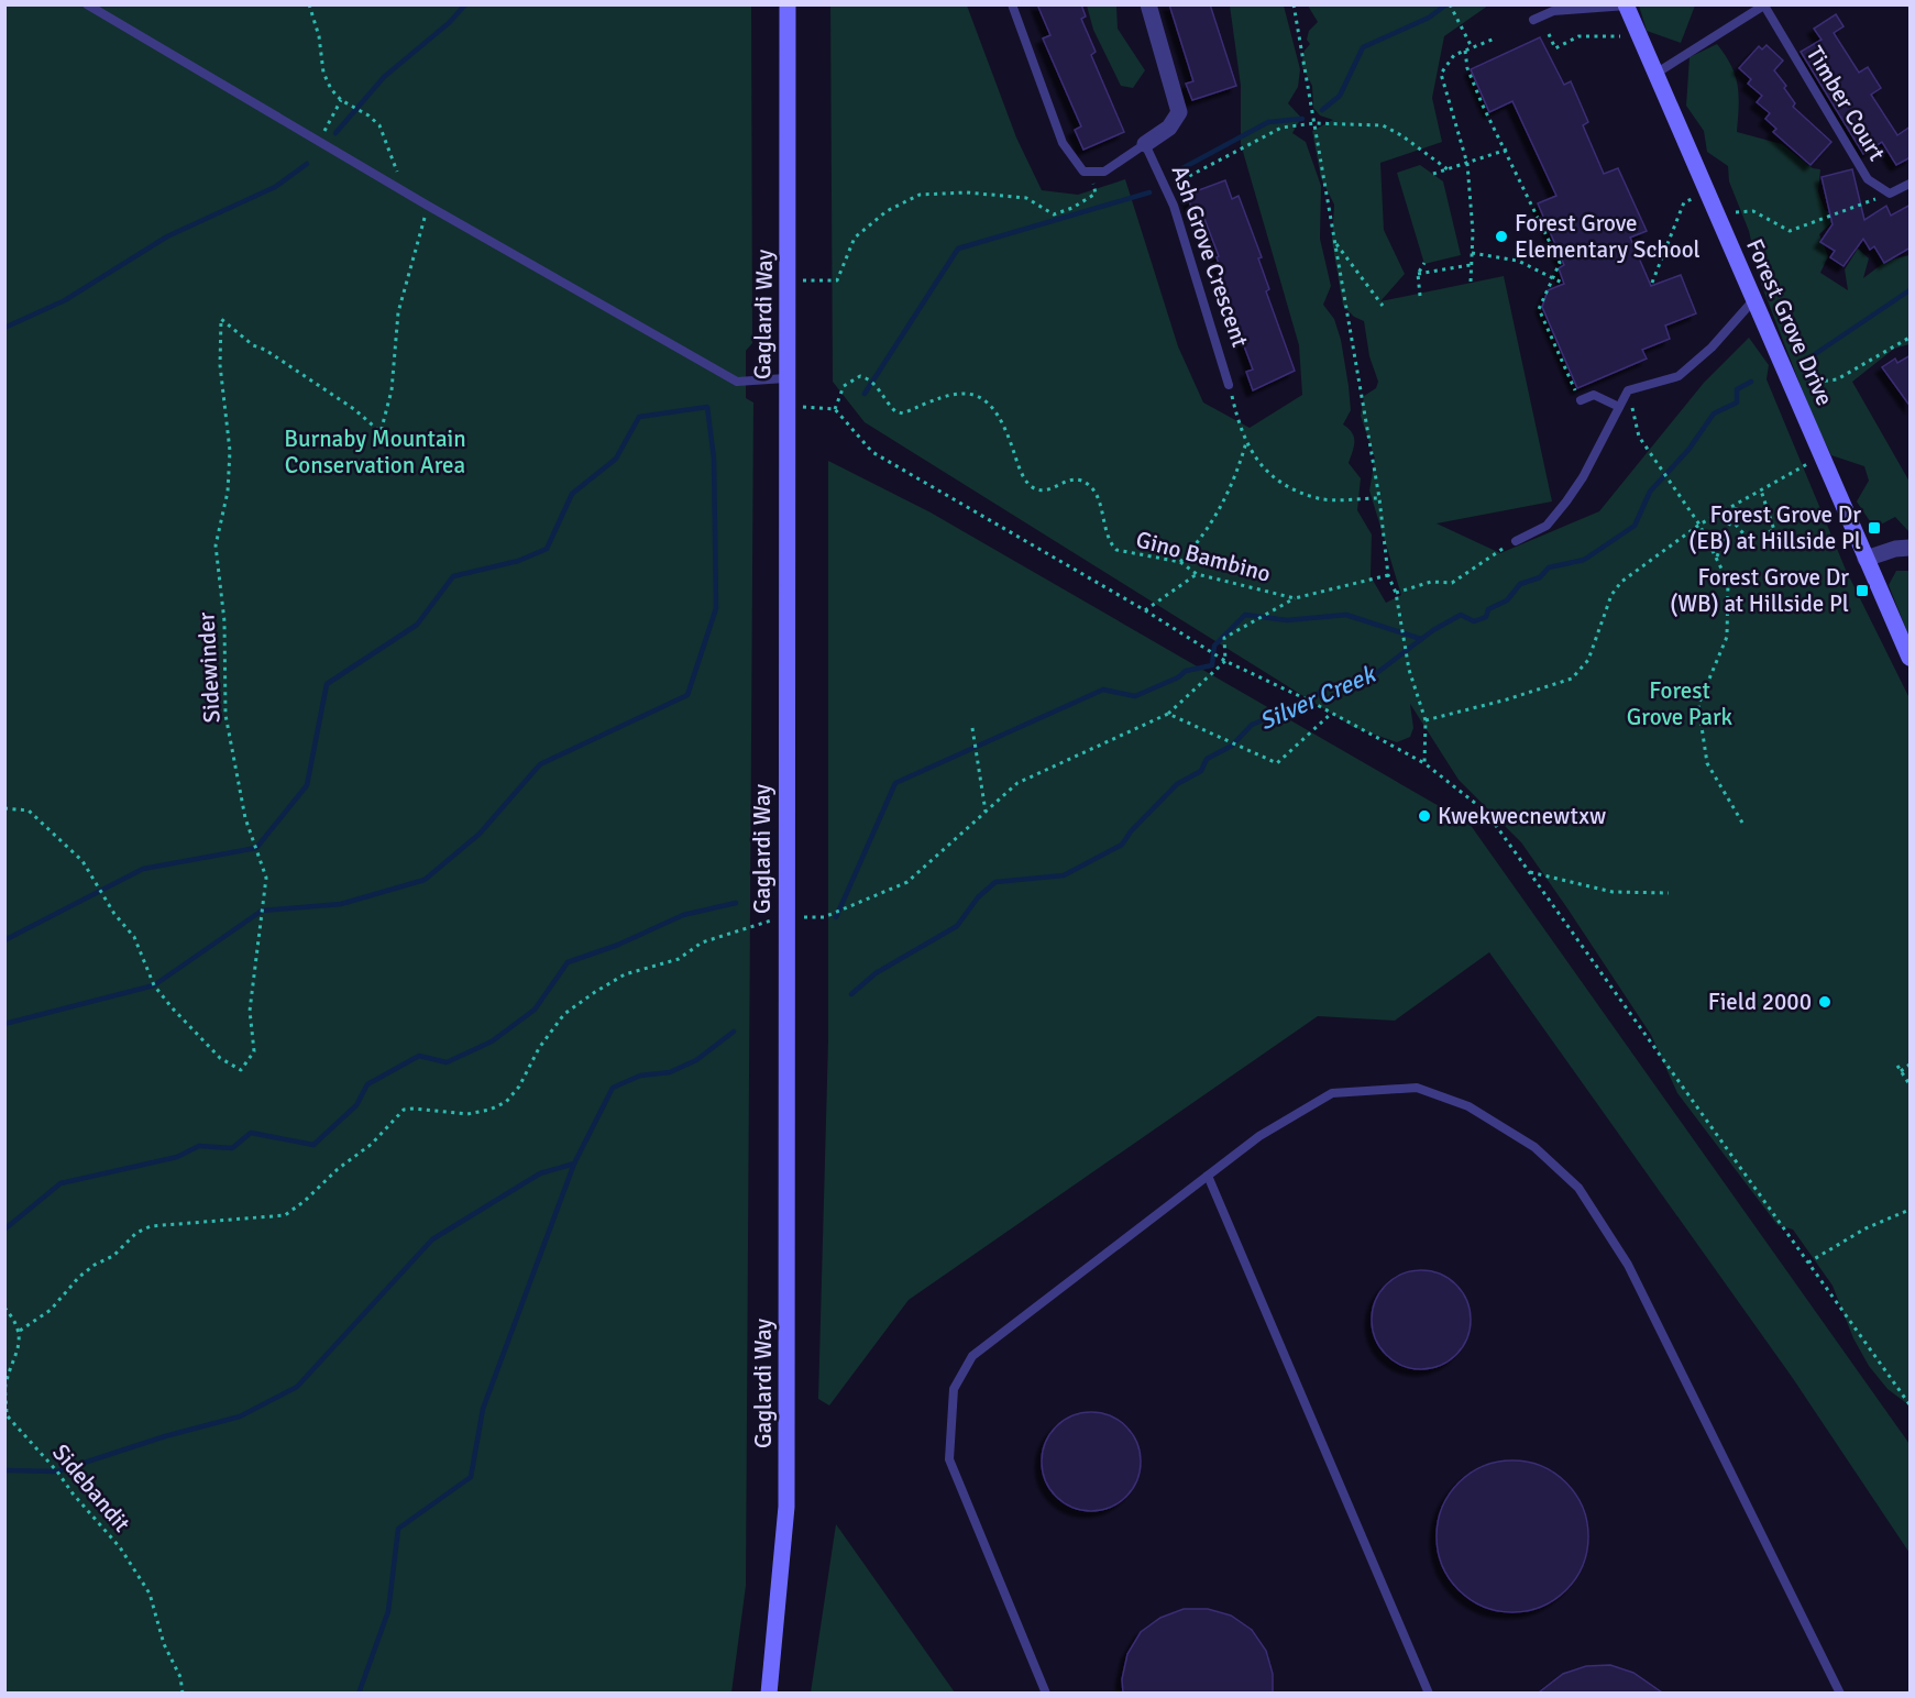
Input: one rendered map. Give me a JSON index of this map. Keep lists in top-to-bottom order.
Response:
{
  "streets": {
    "main road": ["Gaglardi Way", "Forest Grove Drive"],
    "street": ["Ash Grove Crescent"],
    "lane": ["Timber Court"],
    "path": ["Gino Bambino", "Sidewinder", "Sidebandit"]
  },
  "water": ["Silver Creek"],
  "parks": ["Burnaby Mountain Conservation Area", "Forest Grove Park"],
  "places": {
    "other": ["Forest Grove Elementary School", "Kwekwecnewtxw", "Field 2000"],
    "transit": ["Forest Grove Dr (EB) at Hillside Pl", "Forest Grove Dr (WB) at Hillside Pl"]
  }
}
